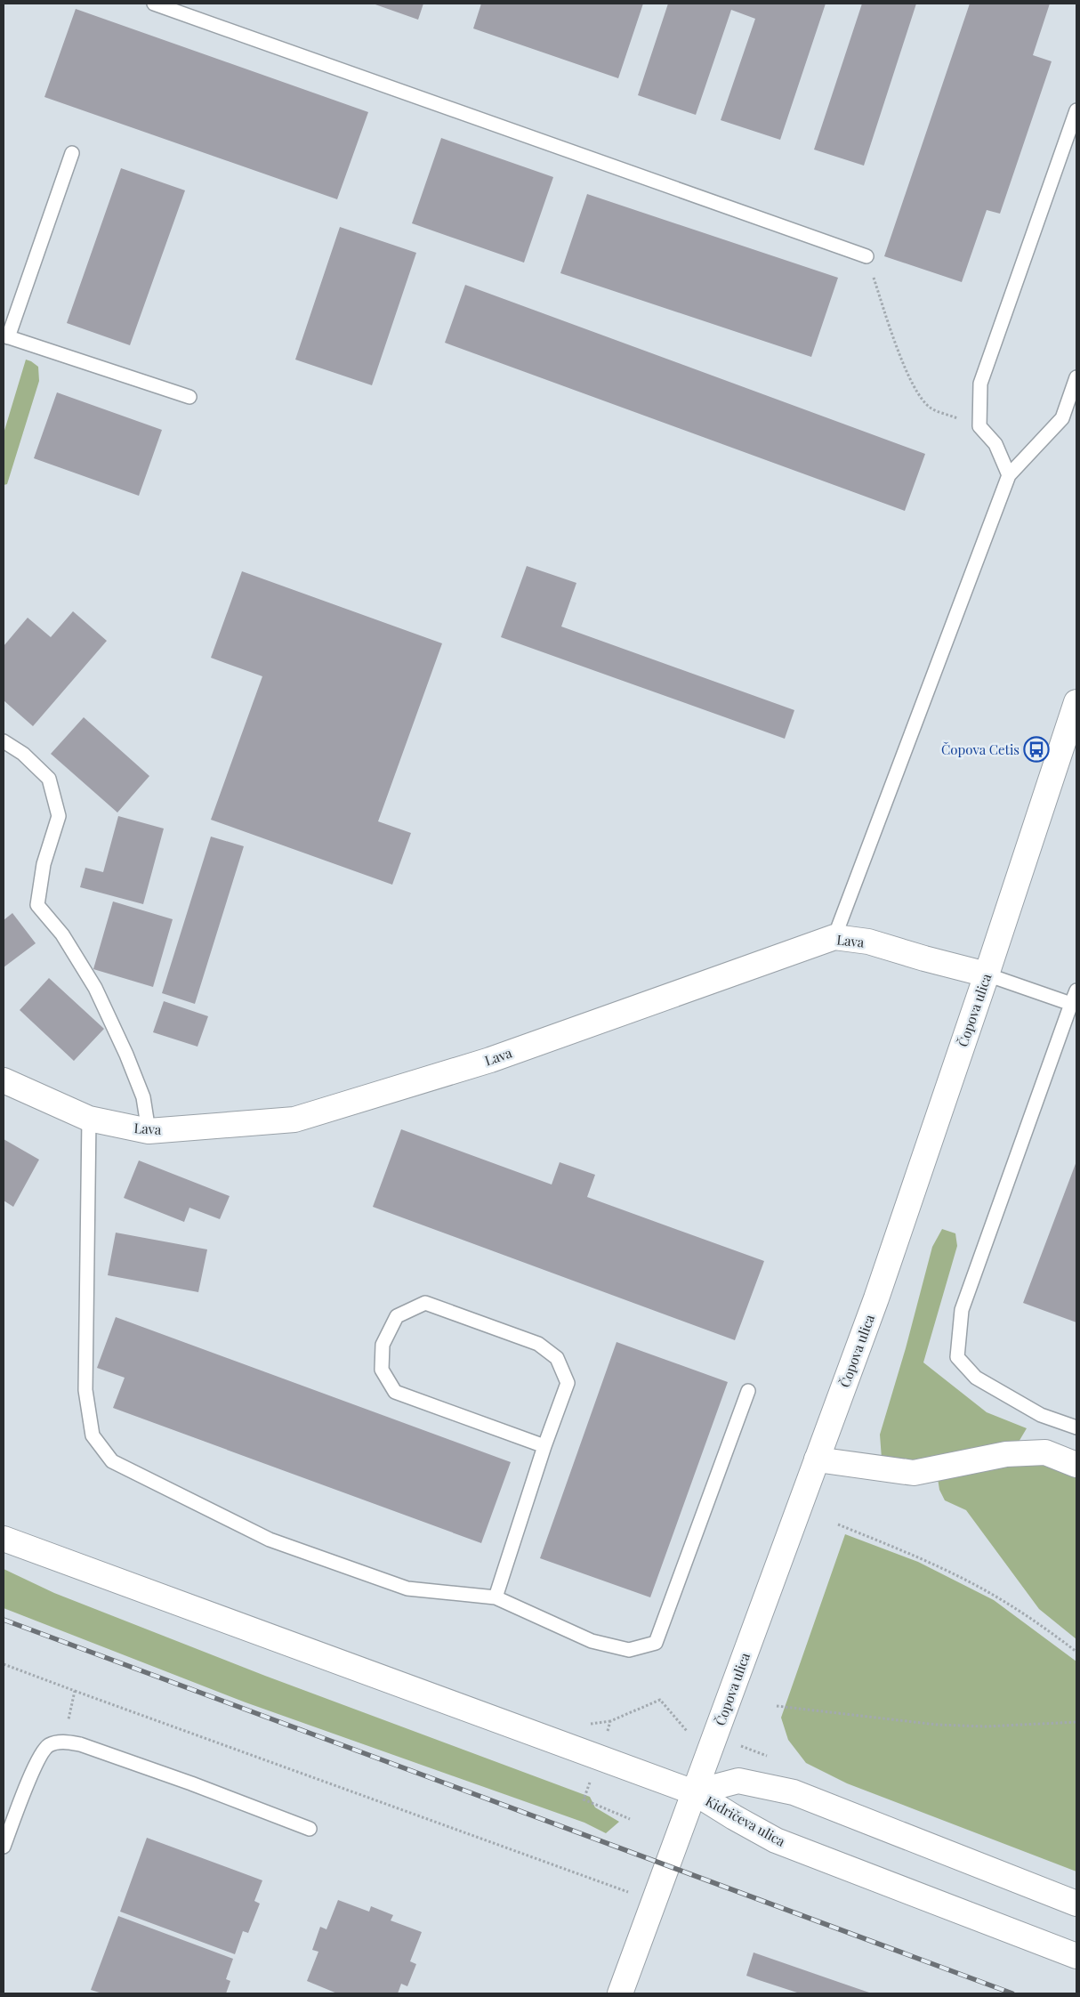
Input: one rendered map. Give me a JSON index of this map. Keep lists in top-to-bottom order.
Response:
{
  "streets": {
    "street": ["Lava", "Čopova ulica", "Kidričeva ulica"]
  },
  "crossings": [
    ["Lava", "Čopova ulica"],
    ["Čopova ulica", "Kidričeva ulica"]
  ],
  "places": {
    "bus stop": ["Čopova Cetis"]
  }
}
